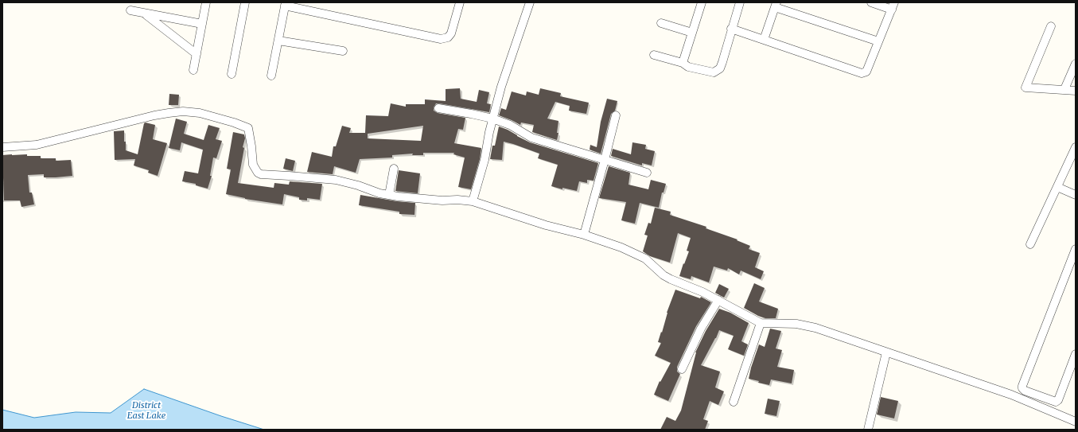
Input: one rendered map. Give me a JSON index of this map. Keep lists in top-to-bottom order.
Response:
{
  "water": ["District East Lake"]
}
